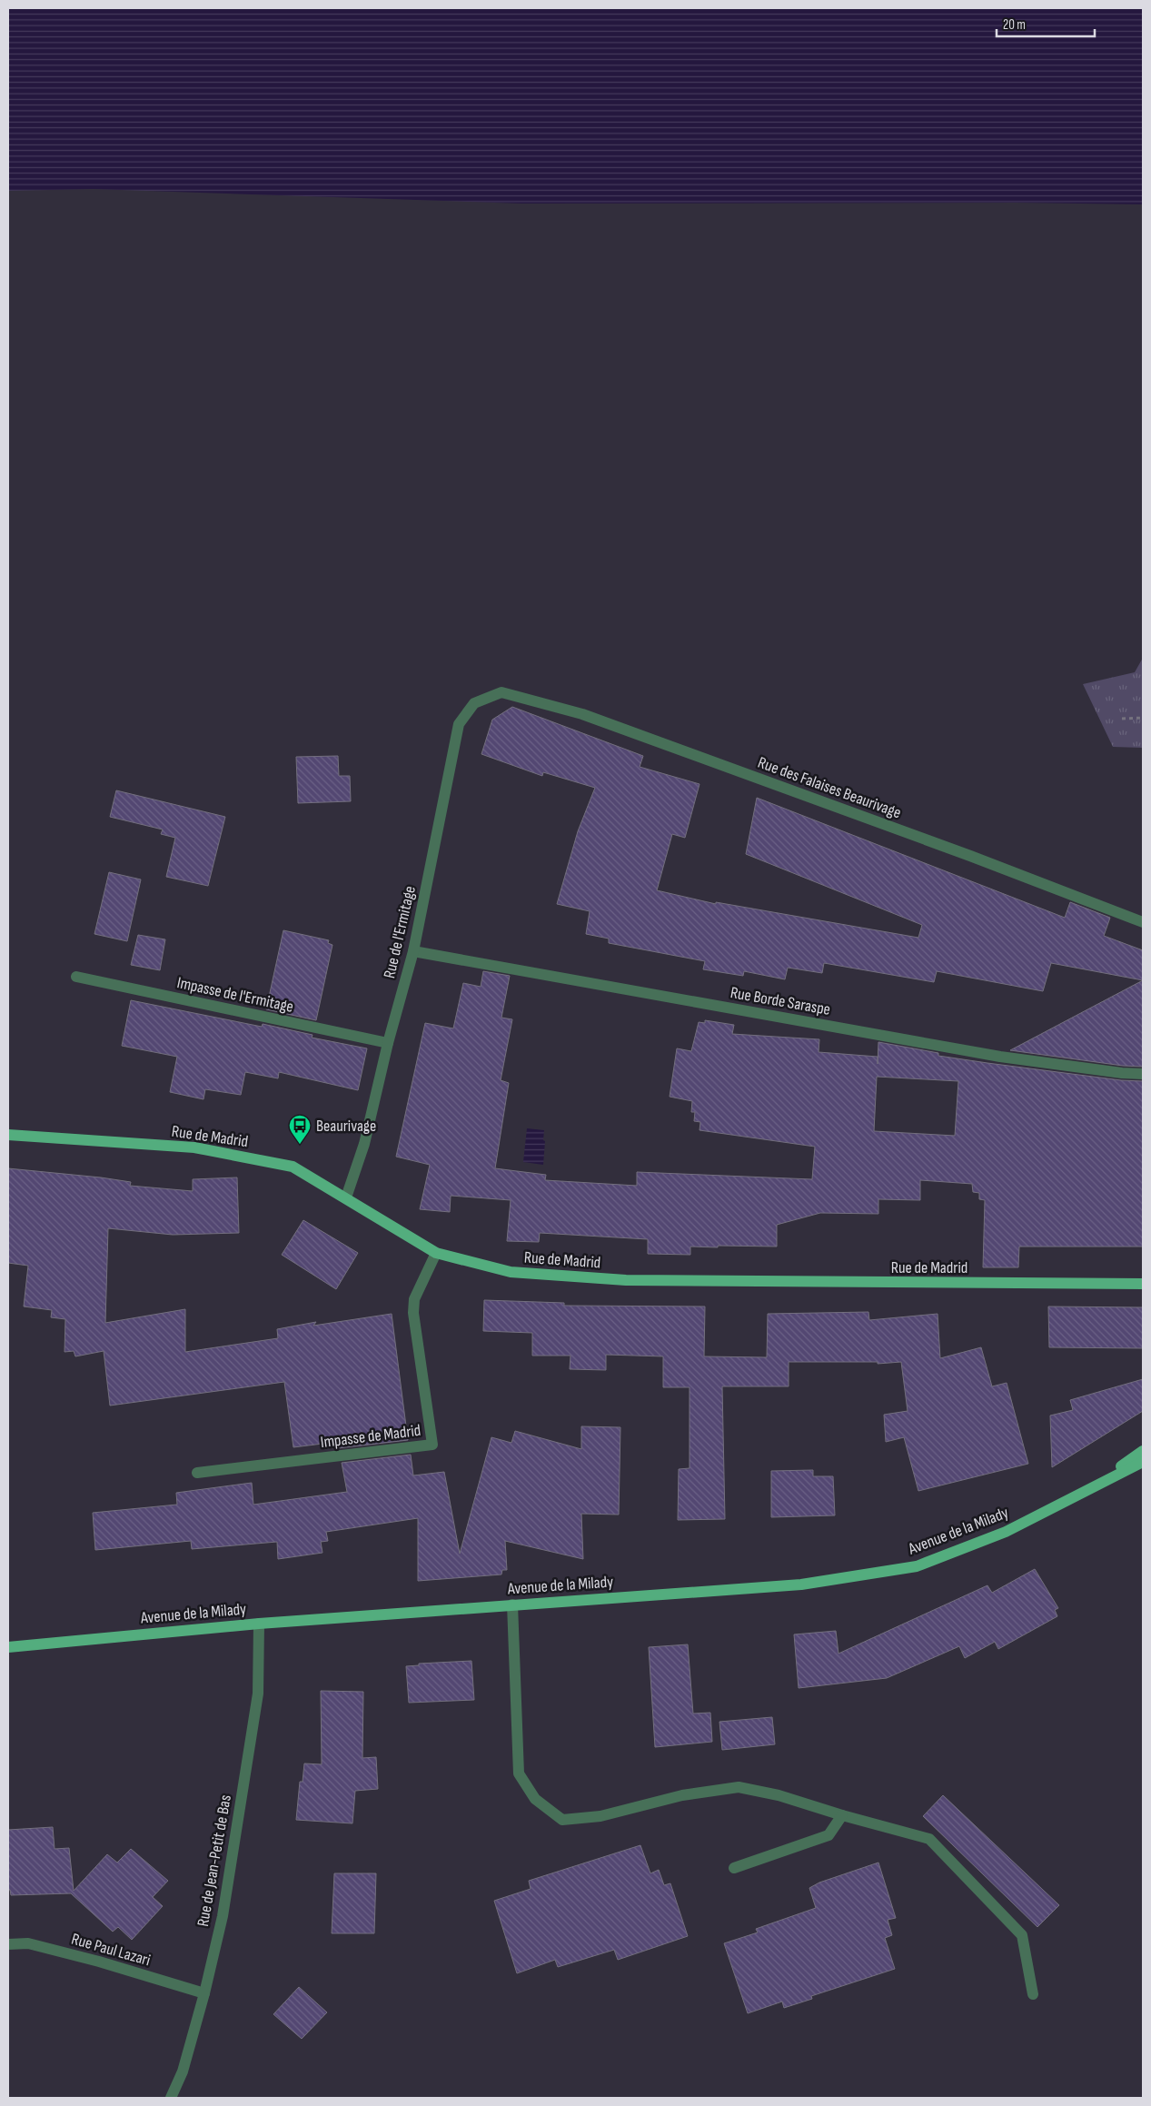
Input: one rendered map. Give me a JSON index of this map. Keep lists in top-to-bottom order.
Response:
{
  "streets": {
    "main road": ["Rue de Madrid", "Avenue de la Milady"],
    "street": [
      "Rue des Falaises Beaurivage",
      "Rue de l'Ermitage",
      "Impasse de l'Ermitage",
      "Rue Borde Saraspe",
      "Impasse de Madrid",
      "Rue de Jean-Petit de Bas",
      "Rue Paul Lazari"
    ]
  },
  "crossings": [
    ["Rue des Falaises Beaurivage", "Rue de l'Ermitage"],
    ["Rue de l'Ermitage", "Impasse de l'Ermitage"],
    ["Rue de l'Ermitage", "Rue Borde Saraspe"],
    ["Rue de l'Ermitage", "Rue de Madrid"],
    ["Rue de Madrid", "Impasse de Madrid"],
    ["Avenue de la Milady", "Rue de Jean-Petit de Bas"],
    ["Rue de Jean-Petit de Bas", "Rue Paul Lazari"]
  ],
  "places": {
    "bus stop": ["Beaurivage"]
  },
  "scale_bar": "20 m"
}
